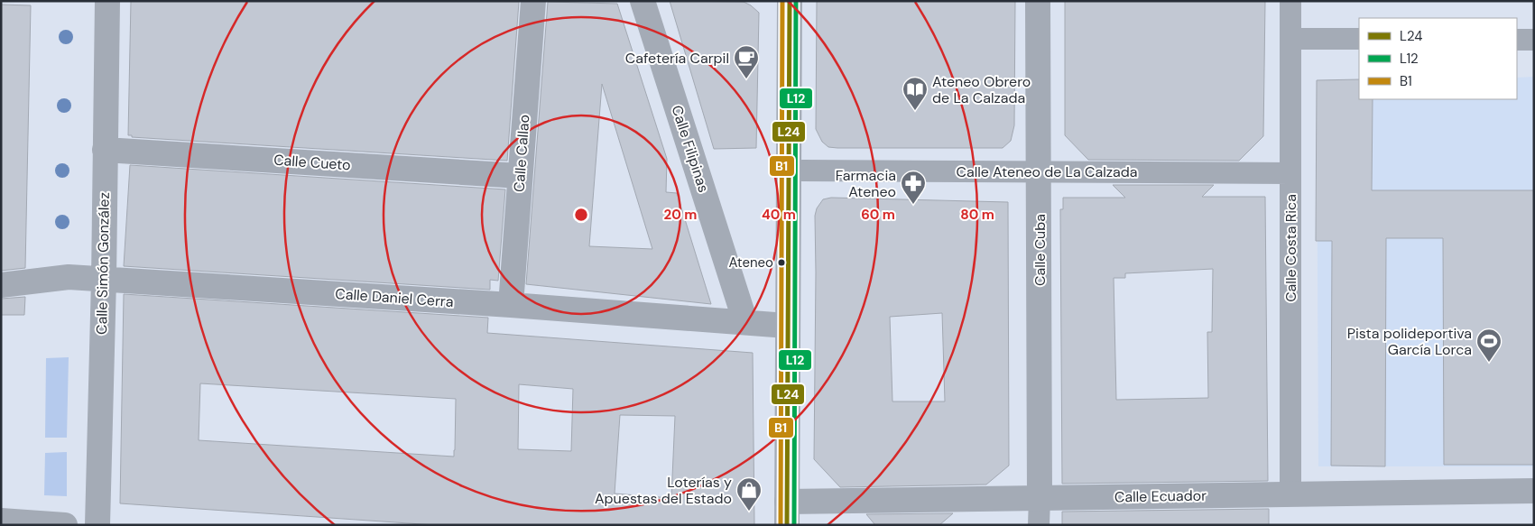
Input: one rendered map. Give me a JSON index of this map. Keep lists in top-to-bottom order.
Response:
{
  "streets": {
    "street": [
      "Calle Filipinas",
      "Calle Callao",
      "Calle Cueto",
      "Calle Ateneo de La Calzada",
      "Calle Costa Rica",
      "Calle Cuba",
      "Calle Simón González",
      "Calle Daniel Cerra",
      "Calle Ecuador"
    ]
  },
  "crossings": [
    ["Calle Filipinas", "Calle Daniel Cerra"],
    ["Calle Callao", "Calle Cueto"],
    ["Calle Callao", "Calle Daniel Cerra"],
    ["Calle Cueto", "Calle Simón González"],
    ["Calle Ateneo de La Calzada", "Calle Costa Rica"],
    ["Calle Ateneo de La Calzada", "Calle Cuba"],
    ["Calle Costa Rica", "Calle Ecuador"],
    ["Calle Cuba", "Calle Ecuador"],
    ["Calle Simón González", "Calle Daniel Cerra"]
  ],
  "places": {
    "cafe": ["Cafetería Carpil"],
    "library": ["Ateneo Obrero de La Calzada"],
    "pharmacy": ["Farmacia Ateneo"],
    "other": ["Ateneo"],
    "sports": ["Pista polideportiva García Lorca"],
    "shop": ["Loterías y Apuestas del Estado"]
  },
  "lines": ["transit line L24", "transit line L12", "transit line B1"],
  "legend": ["L24", "L12", "B1"],
  "rings": [
    "20 m",
    "40 m",
    "60 m",
    "80 m"
  ]
}
